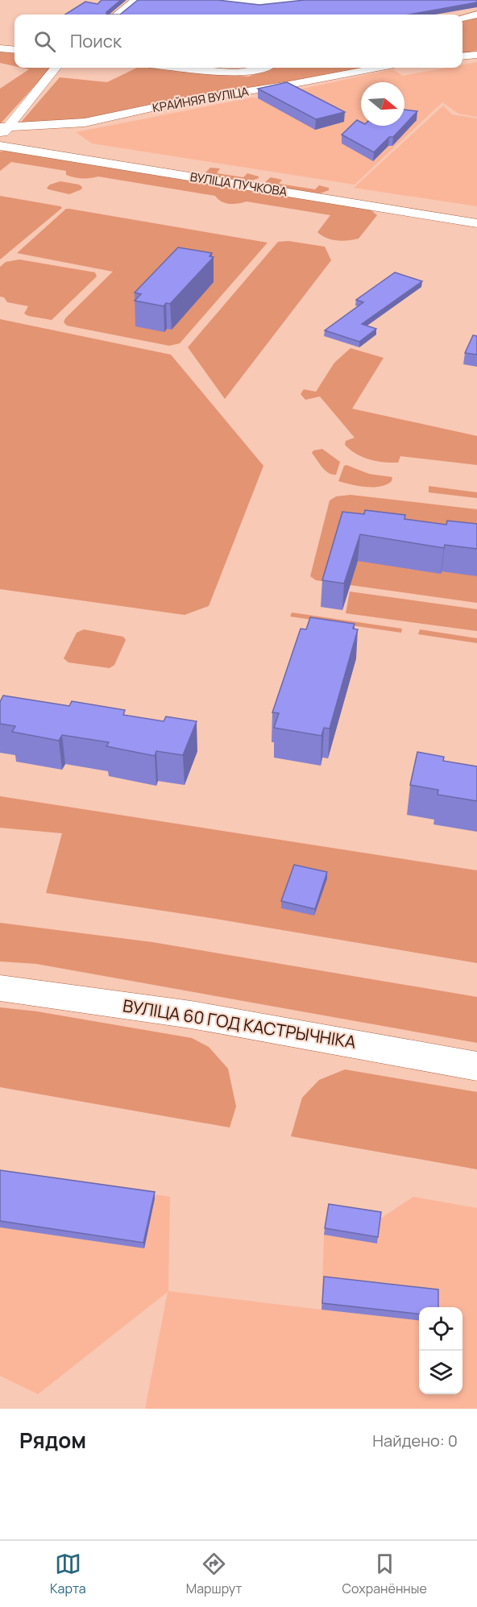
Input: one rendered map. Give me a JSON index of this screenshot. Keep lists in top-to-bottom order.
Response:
{
  "streets": {
    "street": ["КРАЙНЯЯ ВУЛІЦА", "ВУЛІЦА ПУЧКОВА", "ВУЛІЦА 60 ГОД КАСТРЫЧНІКА"]
  },
  "north": "right",
  "page": {
    "search": "Поиск",
    "heading": ["Рядом", "Найдено: 0"],
    "nav": ["Карта", "Маршрут", "Сохранённые"]
  }
}
